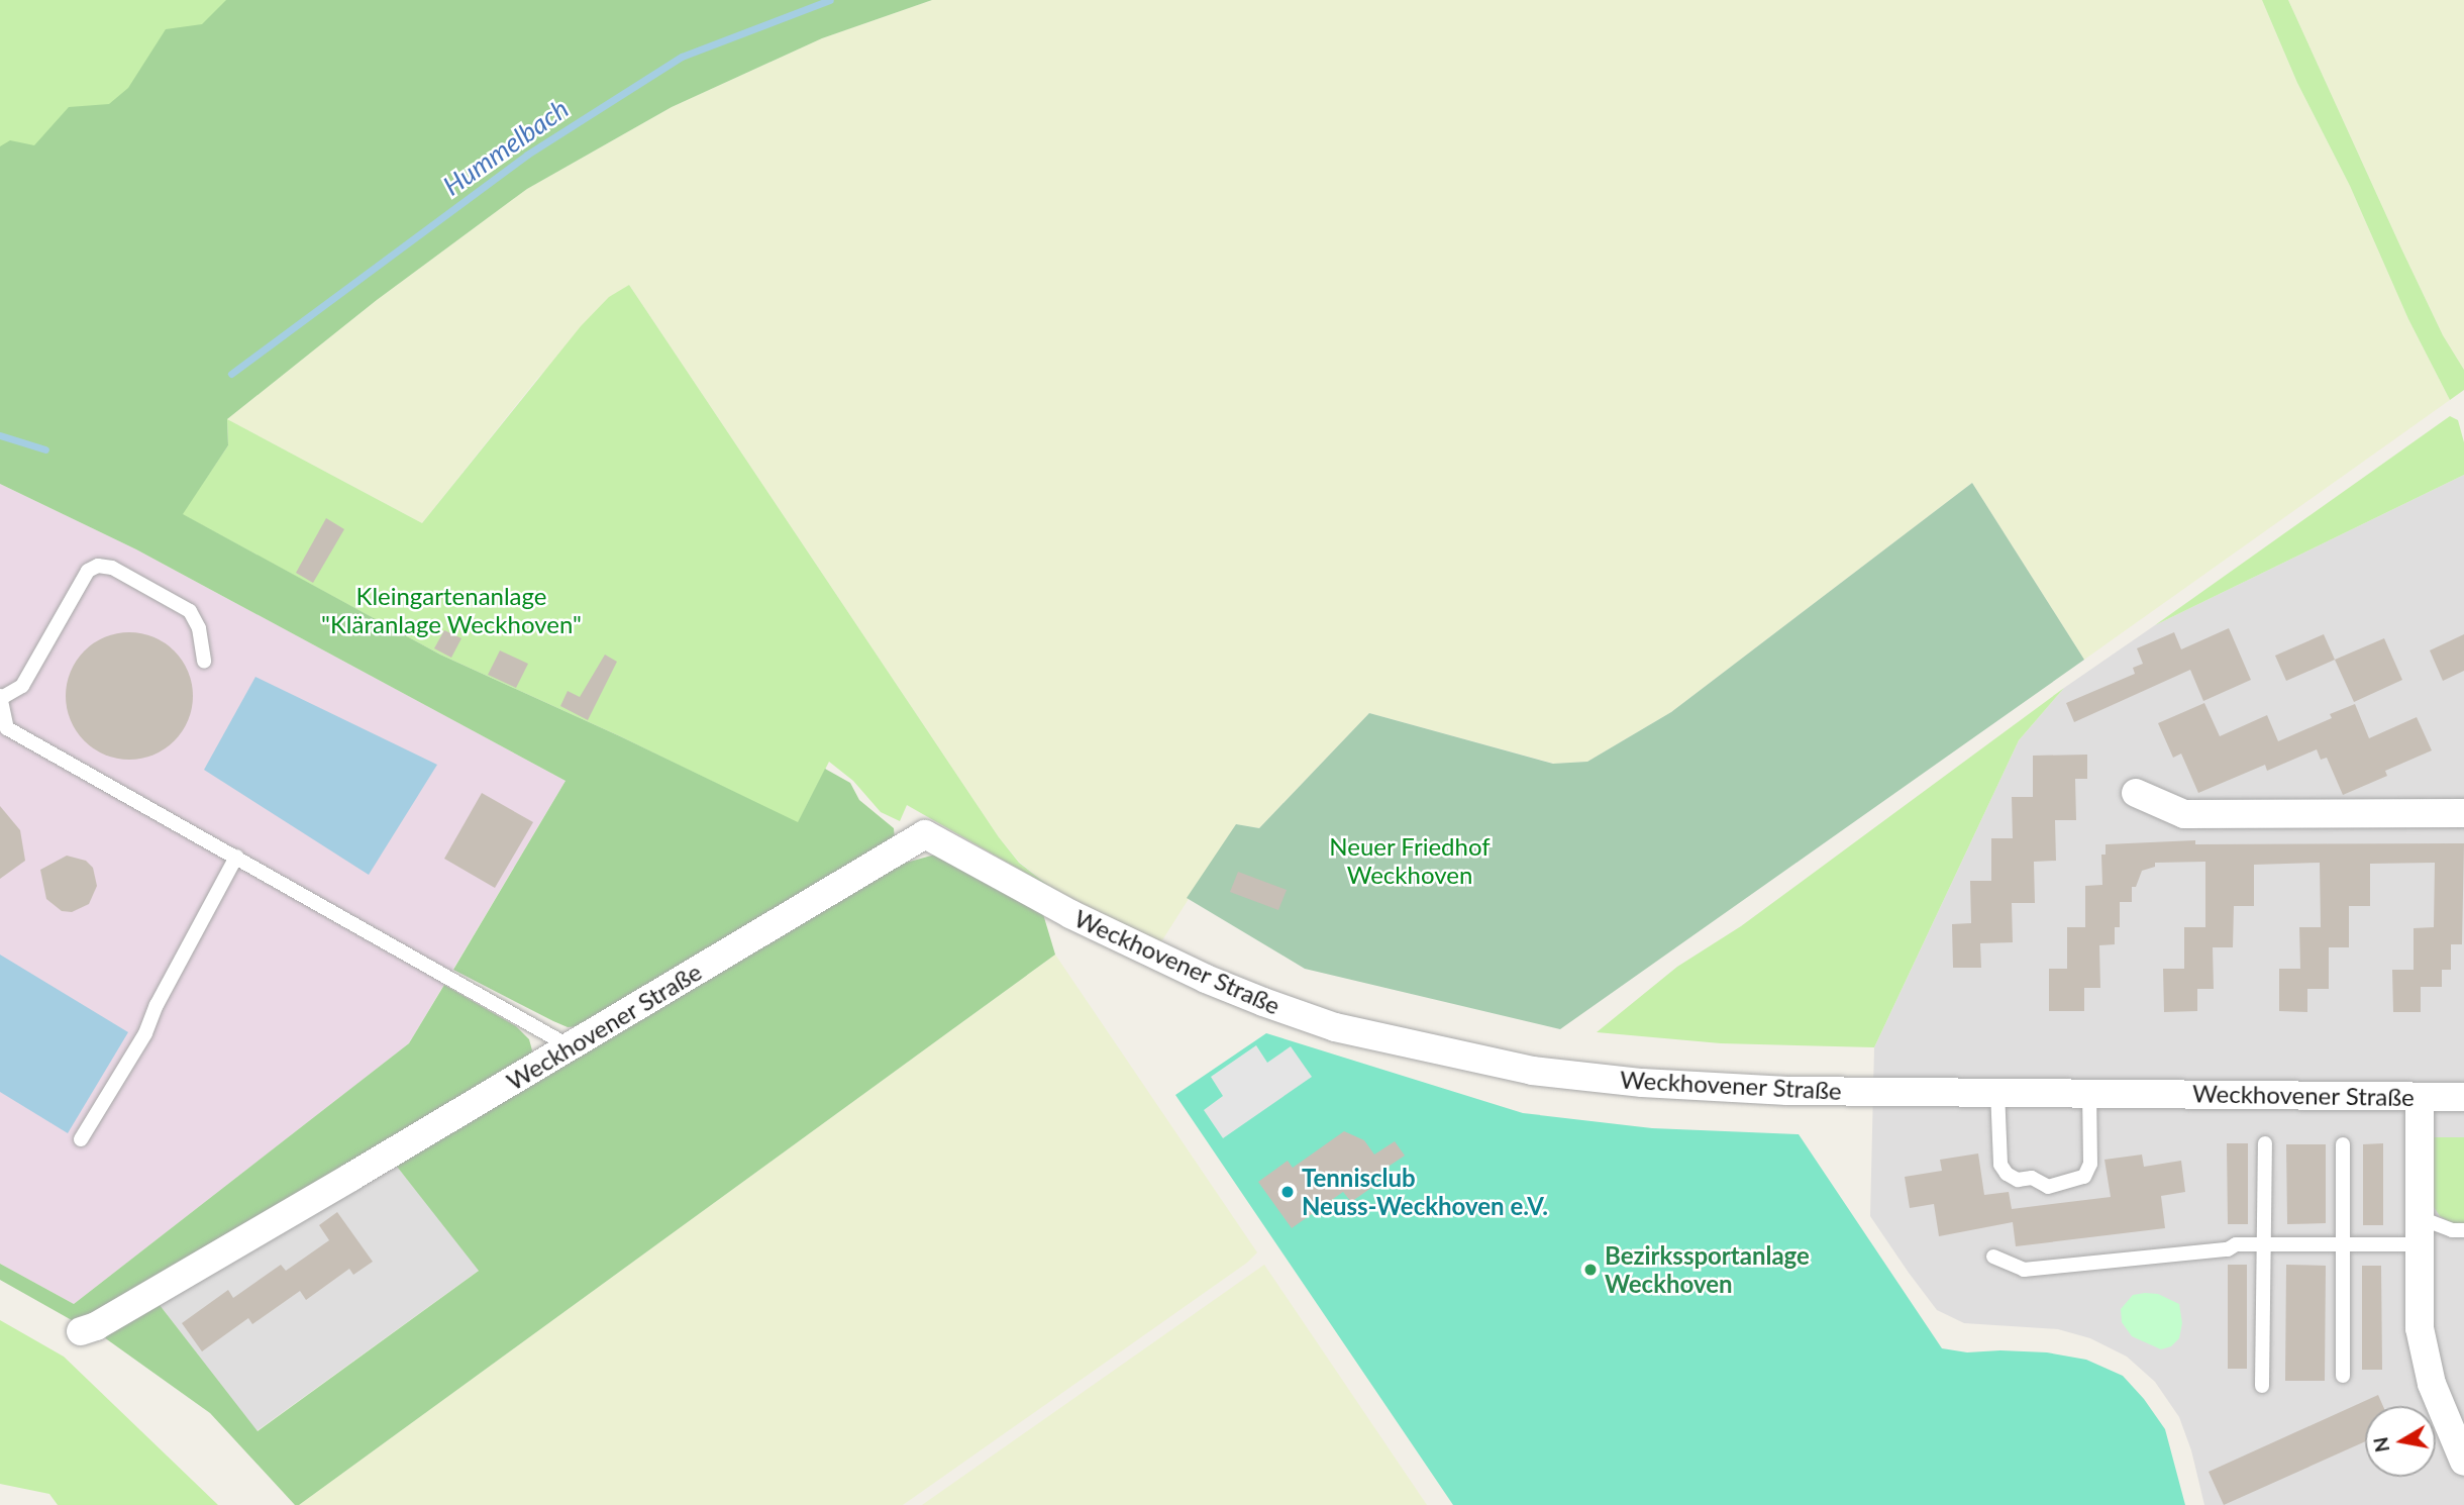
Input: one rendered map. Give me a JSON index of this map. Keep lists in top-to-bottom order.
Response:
{
  "streets": {
    "street": ["Weckhovener Straße"]
  },
  "water": ["Hummelbach"],
  "parks": ["Kleingartenanlage \"Kläranlage Weckhoven\"", "Neuer Friedhof Weckhoven"],
  "places": ["Tennisclub Neuss-Weckhoven e.V.", "Bezirkssportanlage Weckhoven"],
  "north": "left"
}
